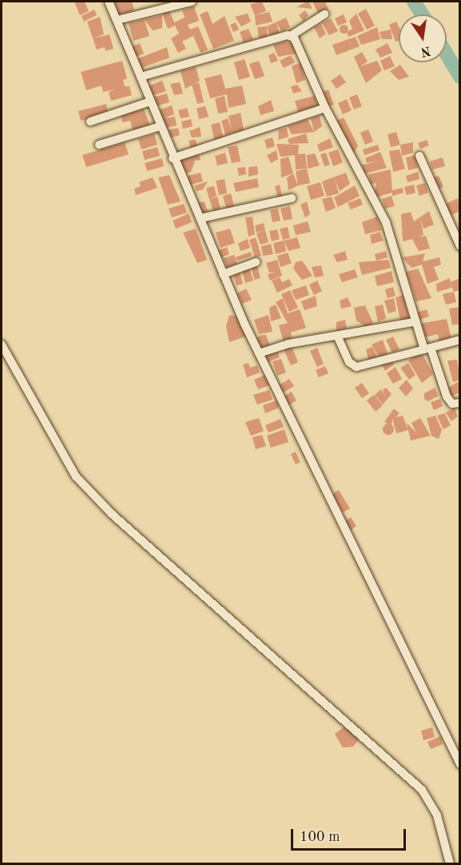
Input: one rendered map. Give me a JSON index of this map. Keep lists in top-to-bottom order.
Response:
{
  "scale_bar": "100 m",
  "north": "bottom"
}
